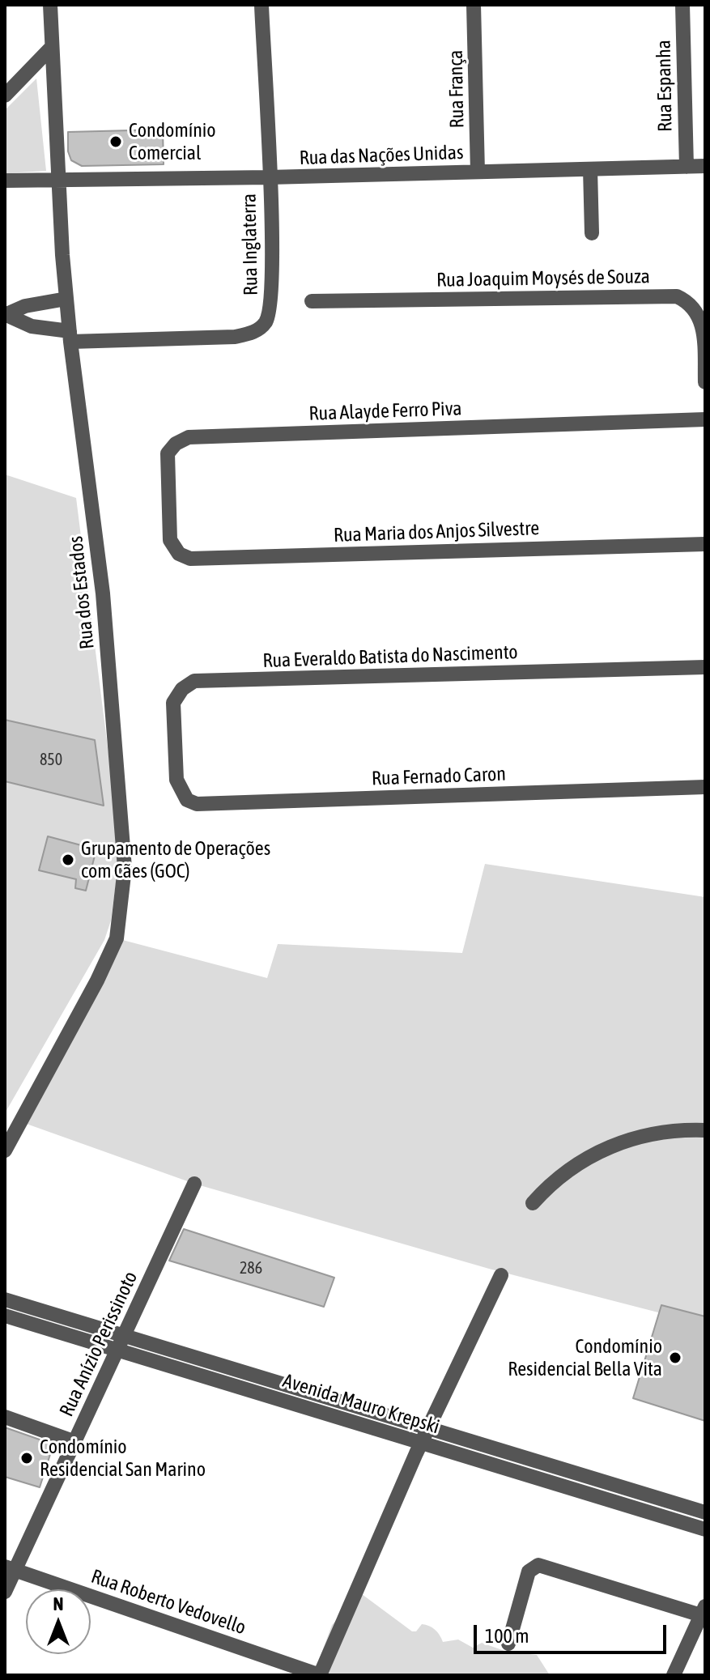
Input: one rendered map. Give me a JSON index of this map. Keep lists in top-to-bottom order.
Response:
{
  "streets": {
    "street": [
      "Rua Espanha",
      "Rua França",
      "Rua das Nações Unidas",
      "Rua Inglaterra",
      "Rua Joaquim Moysés de Souza",
      "Rua Alayde Ferro Piva",
      "Rua Maria dos Anjos Silvestre",
      "Rua dos Estados",
      "Rua Everaldo Batista do Nascimento",
      "Rua Fernado Caron",
      "Rua Anízio Perissinoto",
      "Avenida Mauro Krepski",
      "Rua Roberto Vedovello"
    ]
  },
  "crossings": [
    ["Rua Espanha", "Rua das Nações Unidas"],
    ["Rua França", "Rua das Nações Unidas"],
    ["Rua das Nações Unidas", "Rua Inglaterra"],
    ["Rua das Nações Unidas", "Rua dos Estados"],
    ["Rua Inglaterra", "Rua dos Estados"],
    ["Rua Alayde Ferro Piva", "Rua Maria dos Anjos Silvestre"],
    ["Rua Everaldo Batista do Nascimento", "Rua Fernado Caron"],
    ["Rua Anízio Perissinoto", "Avenida Mauro Krepski"],
    ["Rua Anízio Perissinoto", "Rua Roberto Vedovello"]
  ],
  "places": [
    "Condomínio Comercial",
    "Grupamento de Operações com Cães (GOC)",
    "Condomínio Residencial Bella Vita",
    "Condomínio Residencial San Marino"
  ],
  "house_numbers": ["850", "286"],
  "scale_bar": "100 m",
  "north": "top"
}
